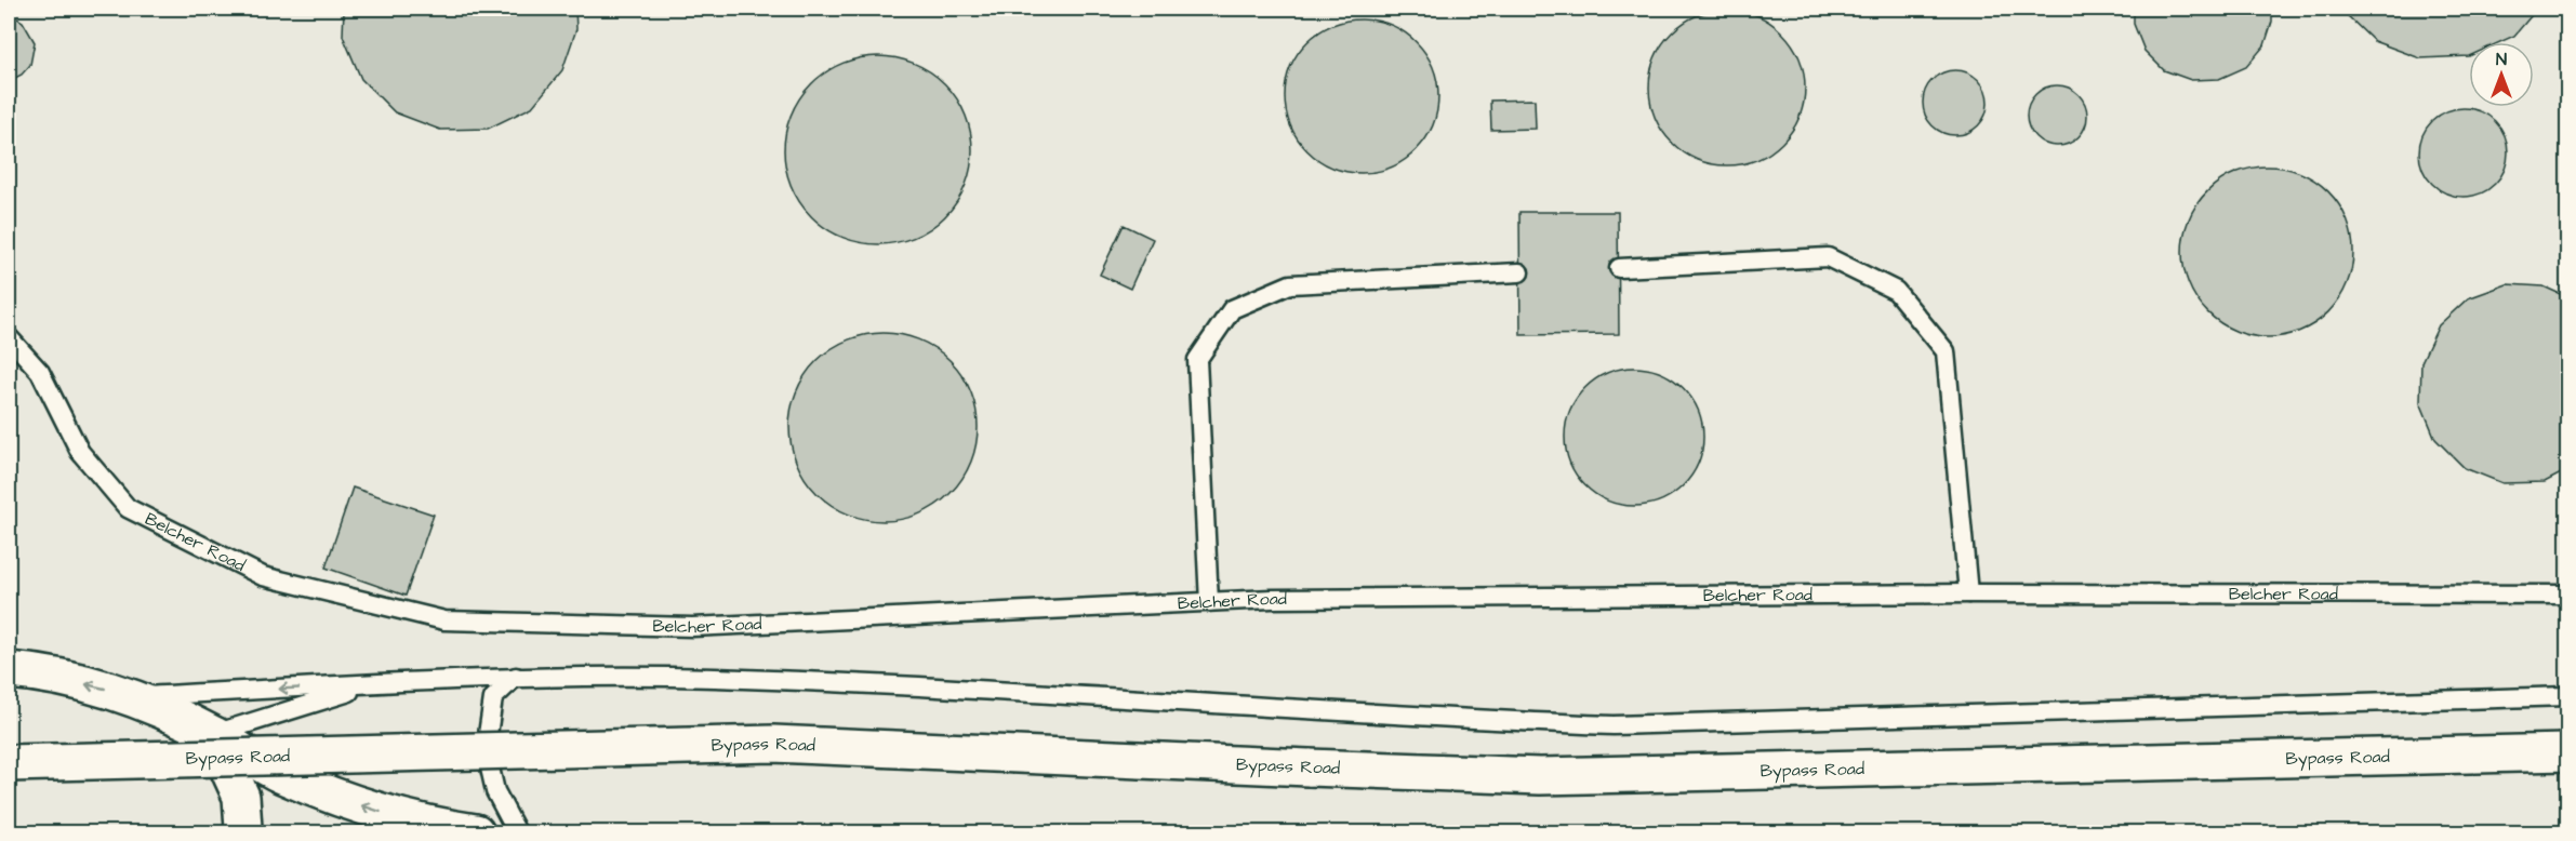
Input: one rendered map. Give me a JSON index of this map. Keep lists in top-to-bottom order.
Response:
{
  "streets": {
    "street": ["Bypass Road"],
    "lane": ["Belcher Road"]
  },
  "north": "top"
}
